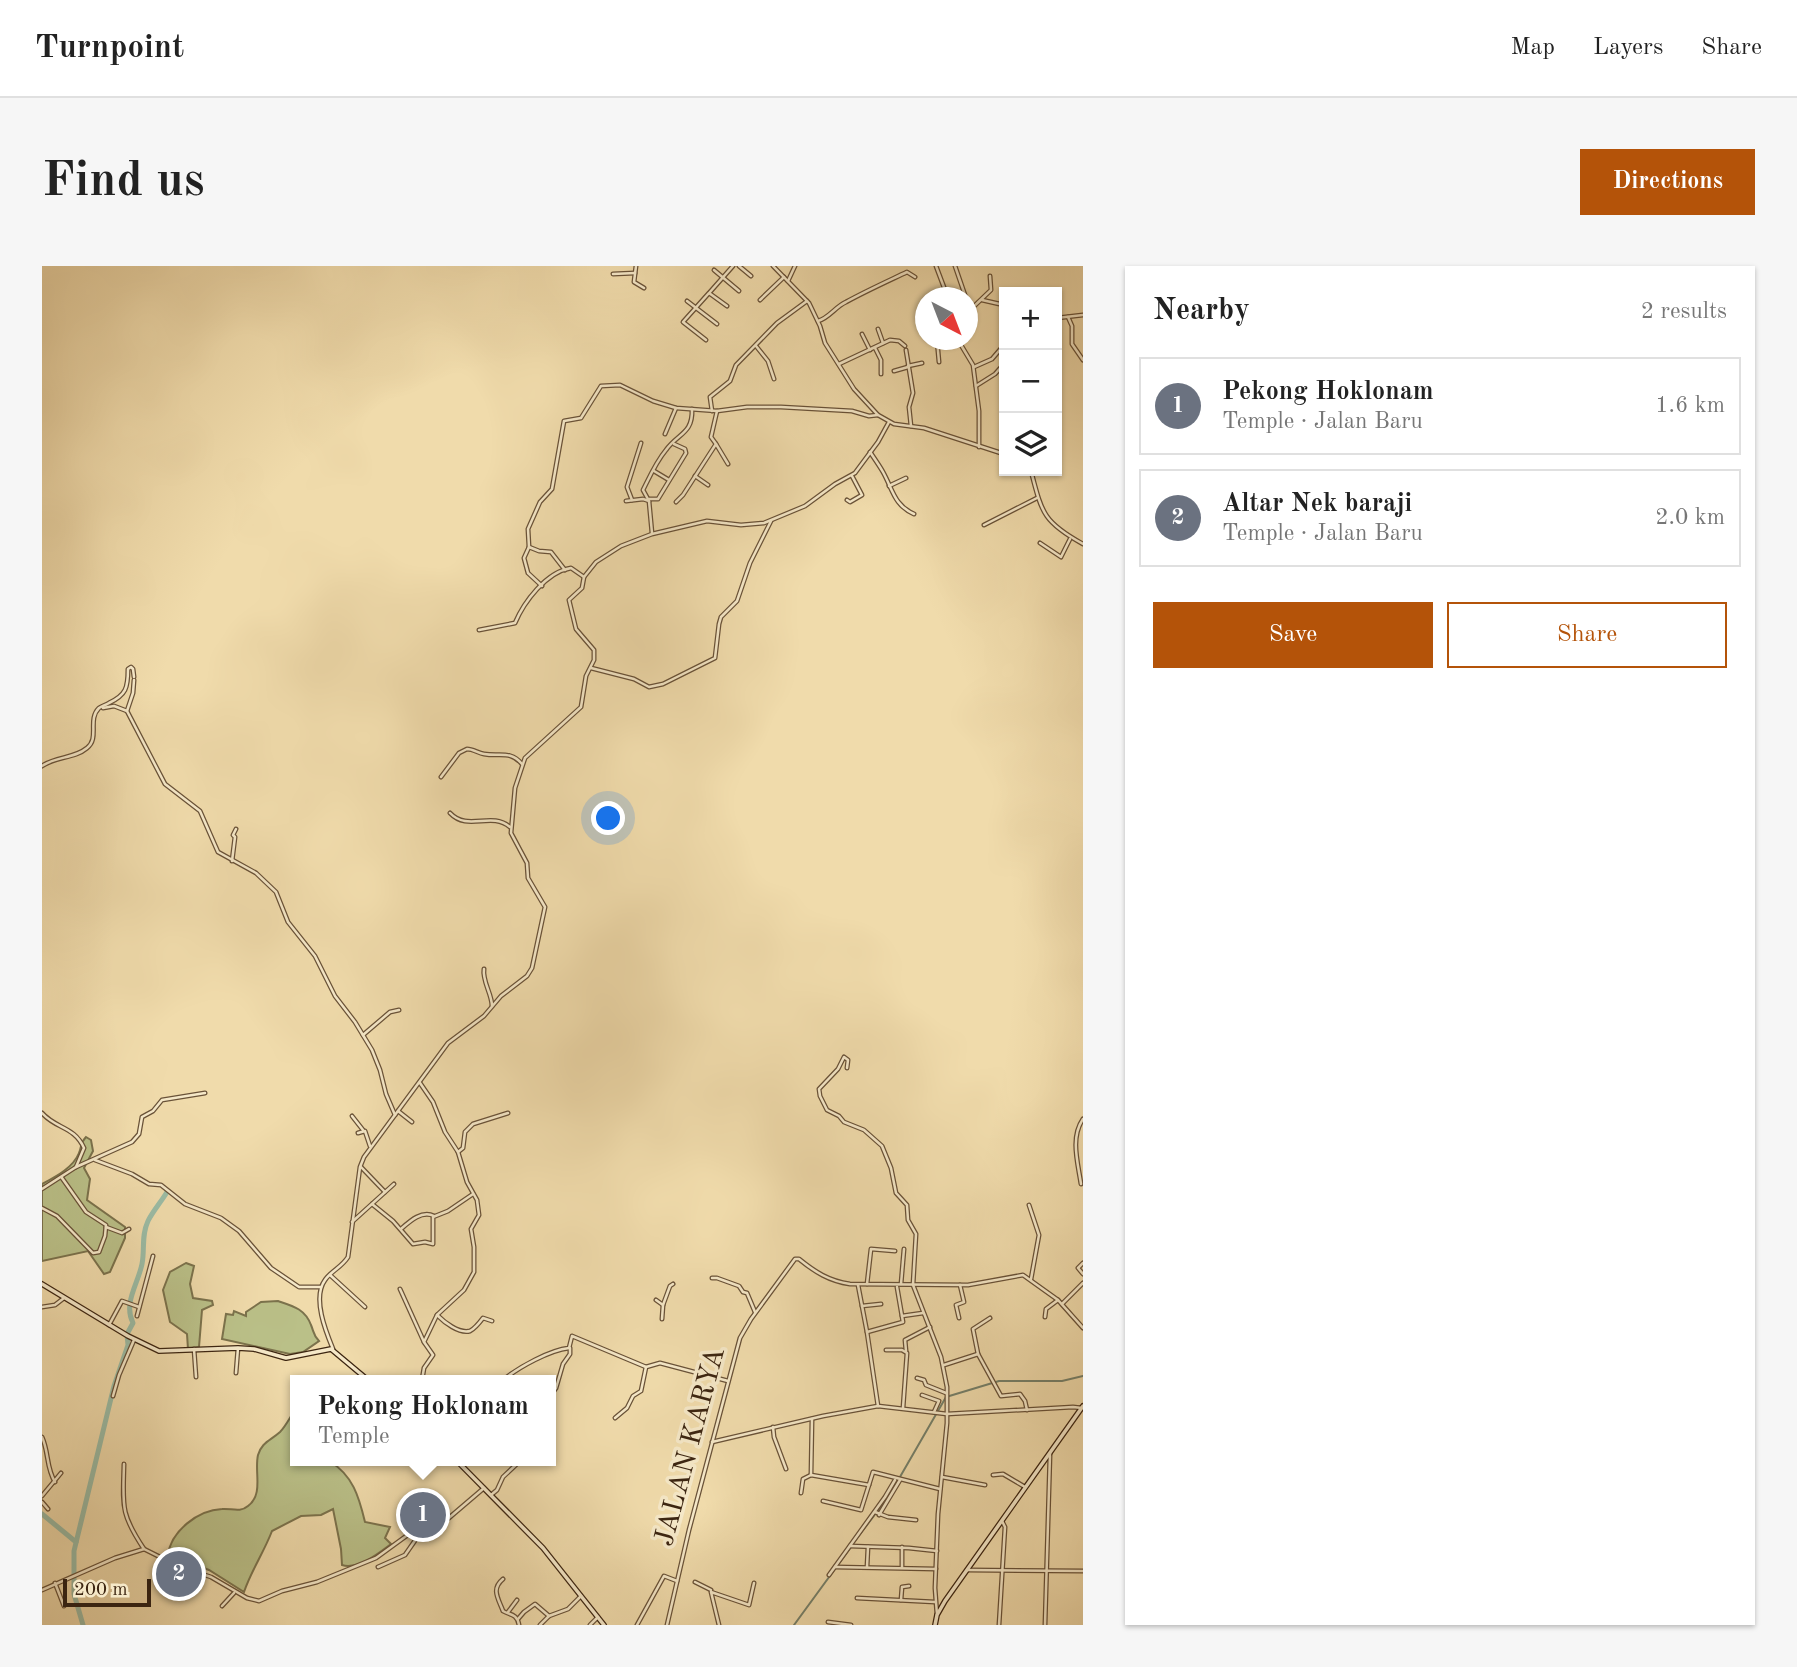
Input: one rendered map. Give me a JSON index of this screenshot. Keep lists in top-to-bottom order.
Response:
{
  "streets": {
    "street": ["JALAN KARYA"]
  },
  "scale_bar": "200 m",
  "north": "bottom right",
  "page": {
    "header": "Turnpoint",
    "nav": ["Map", "Layers", "Share"],
    "buttons": [
      "Directions",
      ["Save", "Share"]
    ],
    "title": "Find us",
    "heading": ["Nearby", "2 results"],
    "map_buttons": ["+", "−"],
    "list": [
      {
        "mark": "1",
        "name": "Pekong Hoklonam",
        "note": "Temple · Jalan Baru",
        "value": "1.6 km"
      },
      {
        "mark": "2",
        "name": "Altar Nek baraji",
        "note": "Temple · Jalan Baru",
        "value": "2.0 km"
      }
    ],
    "popup": ["Pekong Hoklonam", "Temple"],
    "pins": ["1", "2"],
    "scale": "200 m"
  }
}
